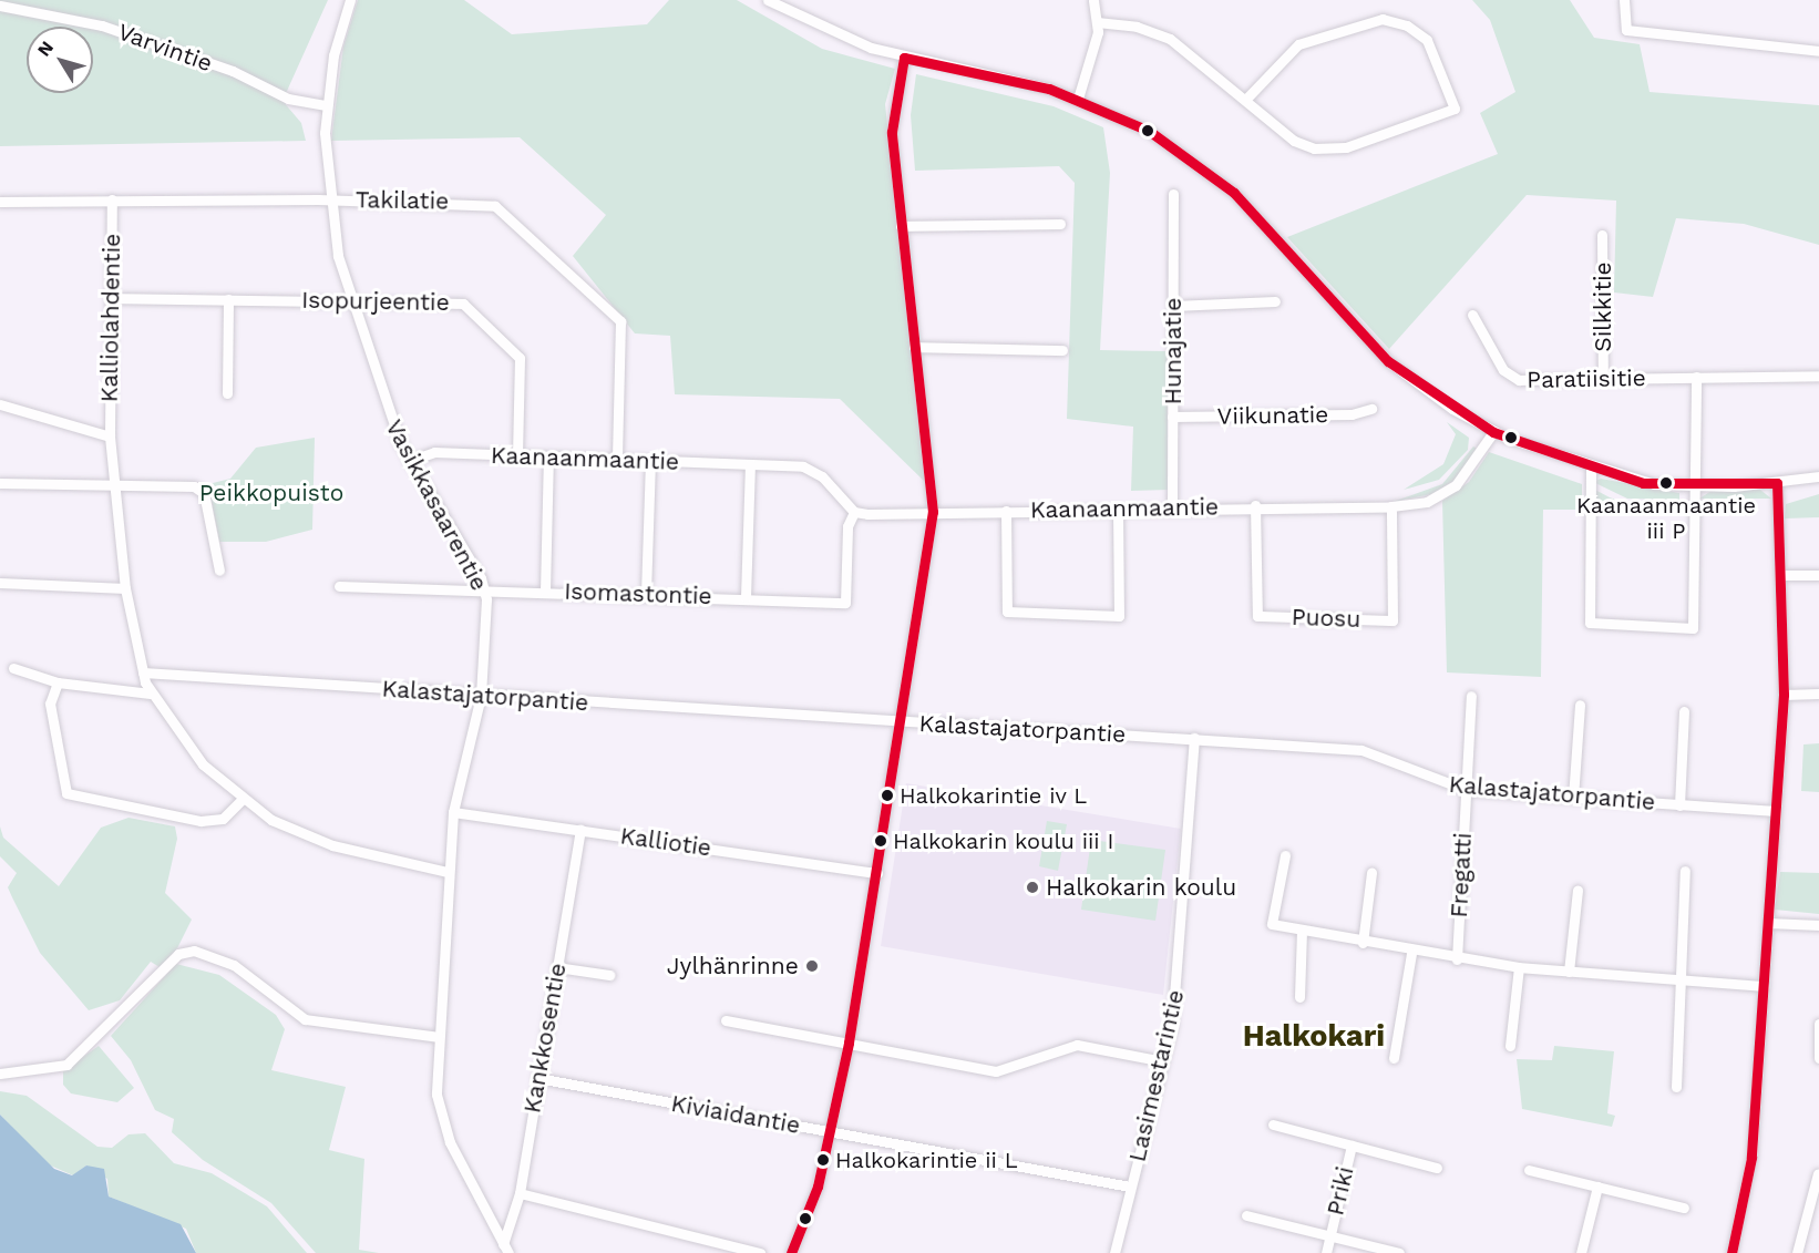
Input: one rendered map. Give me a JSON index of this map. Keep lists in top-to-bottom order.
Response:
{
  "streets": {
    "street": [
      "Varvintie",
      "Takilatie",
      "Isopurjeentie",
      "Silkkitie",
      "Kalliolahdentie",
      "Hunajatie",
      "Paratiisitie",
      "Viikunatie",
      "Kaanaanmaantie",
      "Vasikkasaarentie",
      "Isomastontie",
      "Puosu",
      "Kalastajatorpantie",
      "Kalliotie",
      "Fregatti",
      "Kankkosentie",
      "Lasimestarintie",
      "Kiviaidantie",
      "Priki"
    ]
  },
  "crossings": [
    ["Varvintie", "Vasikkasaarentie"],
    ["Takilatie", "Kalliolahdentie"],
    ["Takilatie", "Kaanaanmaantie"],
    ["Takilatie", "Vasikkasaarentie"],
    ["Isopurjeentie", "Kalliolahdentie"],
    ["Isopurjeentie", "Kaanaanmaantie"],
    ["Isopurjeentie", "Vasikkasaarentie"],
    ["Silkkitie", "Paratiisitie"],
    ["Kalliolahdentie", "Vasikkasaarentie"],
    ["Kalliolahdentie", "Kalastajatorpantie"],
    ["Hunajatie", "Viikunatie"],
    ["Hunajatie", "Kaanaanmaantie"],
    ["Kaanaanmaantie", "Vasikkasaarentie"],
    ["Kaanaanmaantie", "Isomastontie"],
    ["Kaanaanmaantie", "Puosu"],
    ["Vasikkasaarentie", "Isomastontie"],
    ["Vasikkasaarentie", "Kalastajatorpantie"],
    ["Vasikkasaarentie", "Kalliotie"],
    ["Vasikkasaarentie", "Kankkosentie"],
    ["Kalastajatorpantie", "Fregatti"],
    ["Kalastajatorpantie", "Lasimestarintie"],
    ["Kalliotie", "Kankkosentie"],
    ["Kankkosentie", "Kiviaidantie"],
    ["Lasimestarintie", "Kiviaidantie"]
  ],
  "districts": ["Halkokari"],
  "parks": ["Peikkopuisto"],
  "places": [
    "Kaanaanmaantie iii P",
    "Halkokarintie iv L",
    "Halkokarin koulu iii I",
    "Halkokarin koulu",
    "Jylhänrinne",
    "Halkokarintie ii L"
  ],
  "north": "top left"
}
